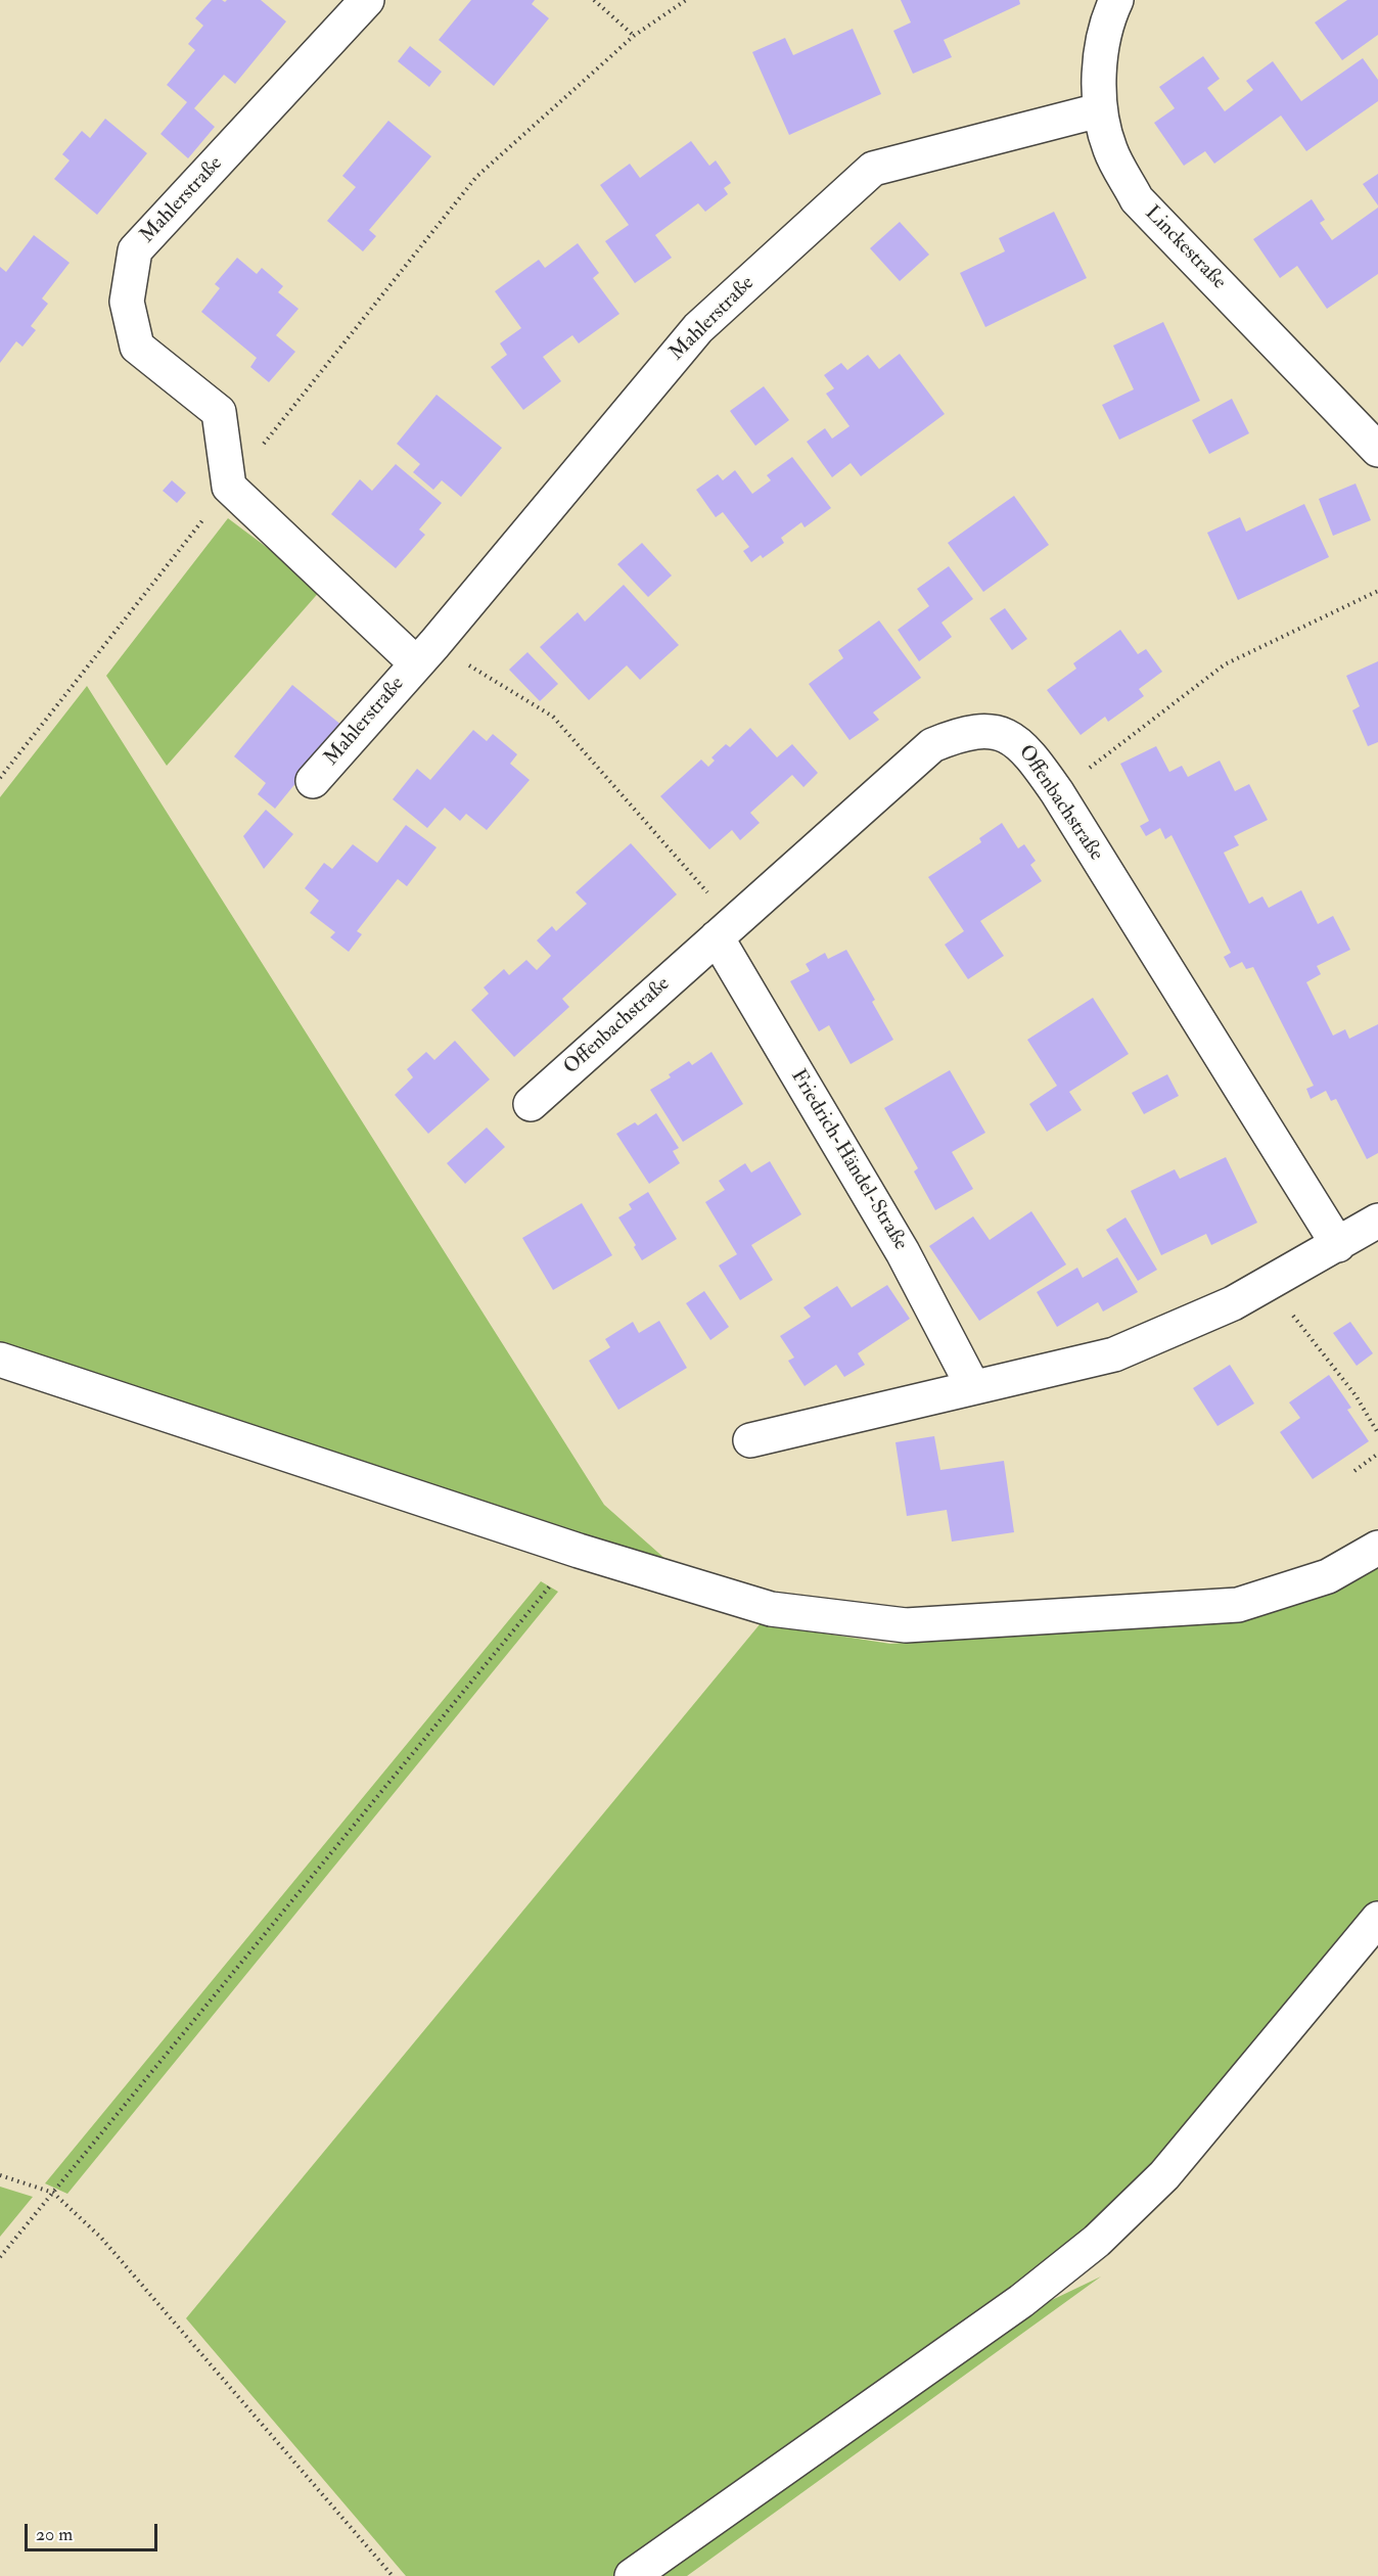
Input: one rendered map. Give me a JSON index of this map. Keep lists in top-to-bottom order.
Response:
{
  "streets": {
    "street": [
      "Mahlerstraße",
      "Linckestraße",
      "Offenbachstraße",
      "Friedrich-Händel-Straße"
    ]
  },
  "crossings": [
    ["Mahlerstraße", "Linckestraße"],
    ["Offenbachstraße", "Friedrich-Händel-Straße"]
  ],
  "scale_bar": "20 m"
}
